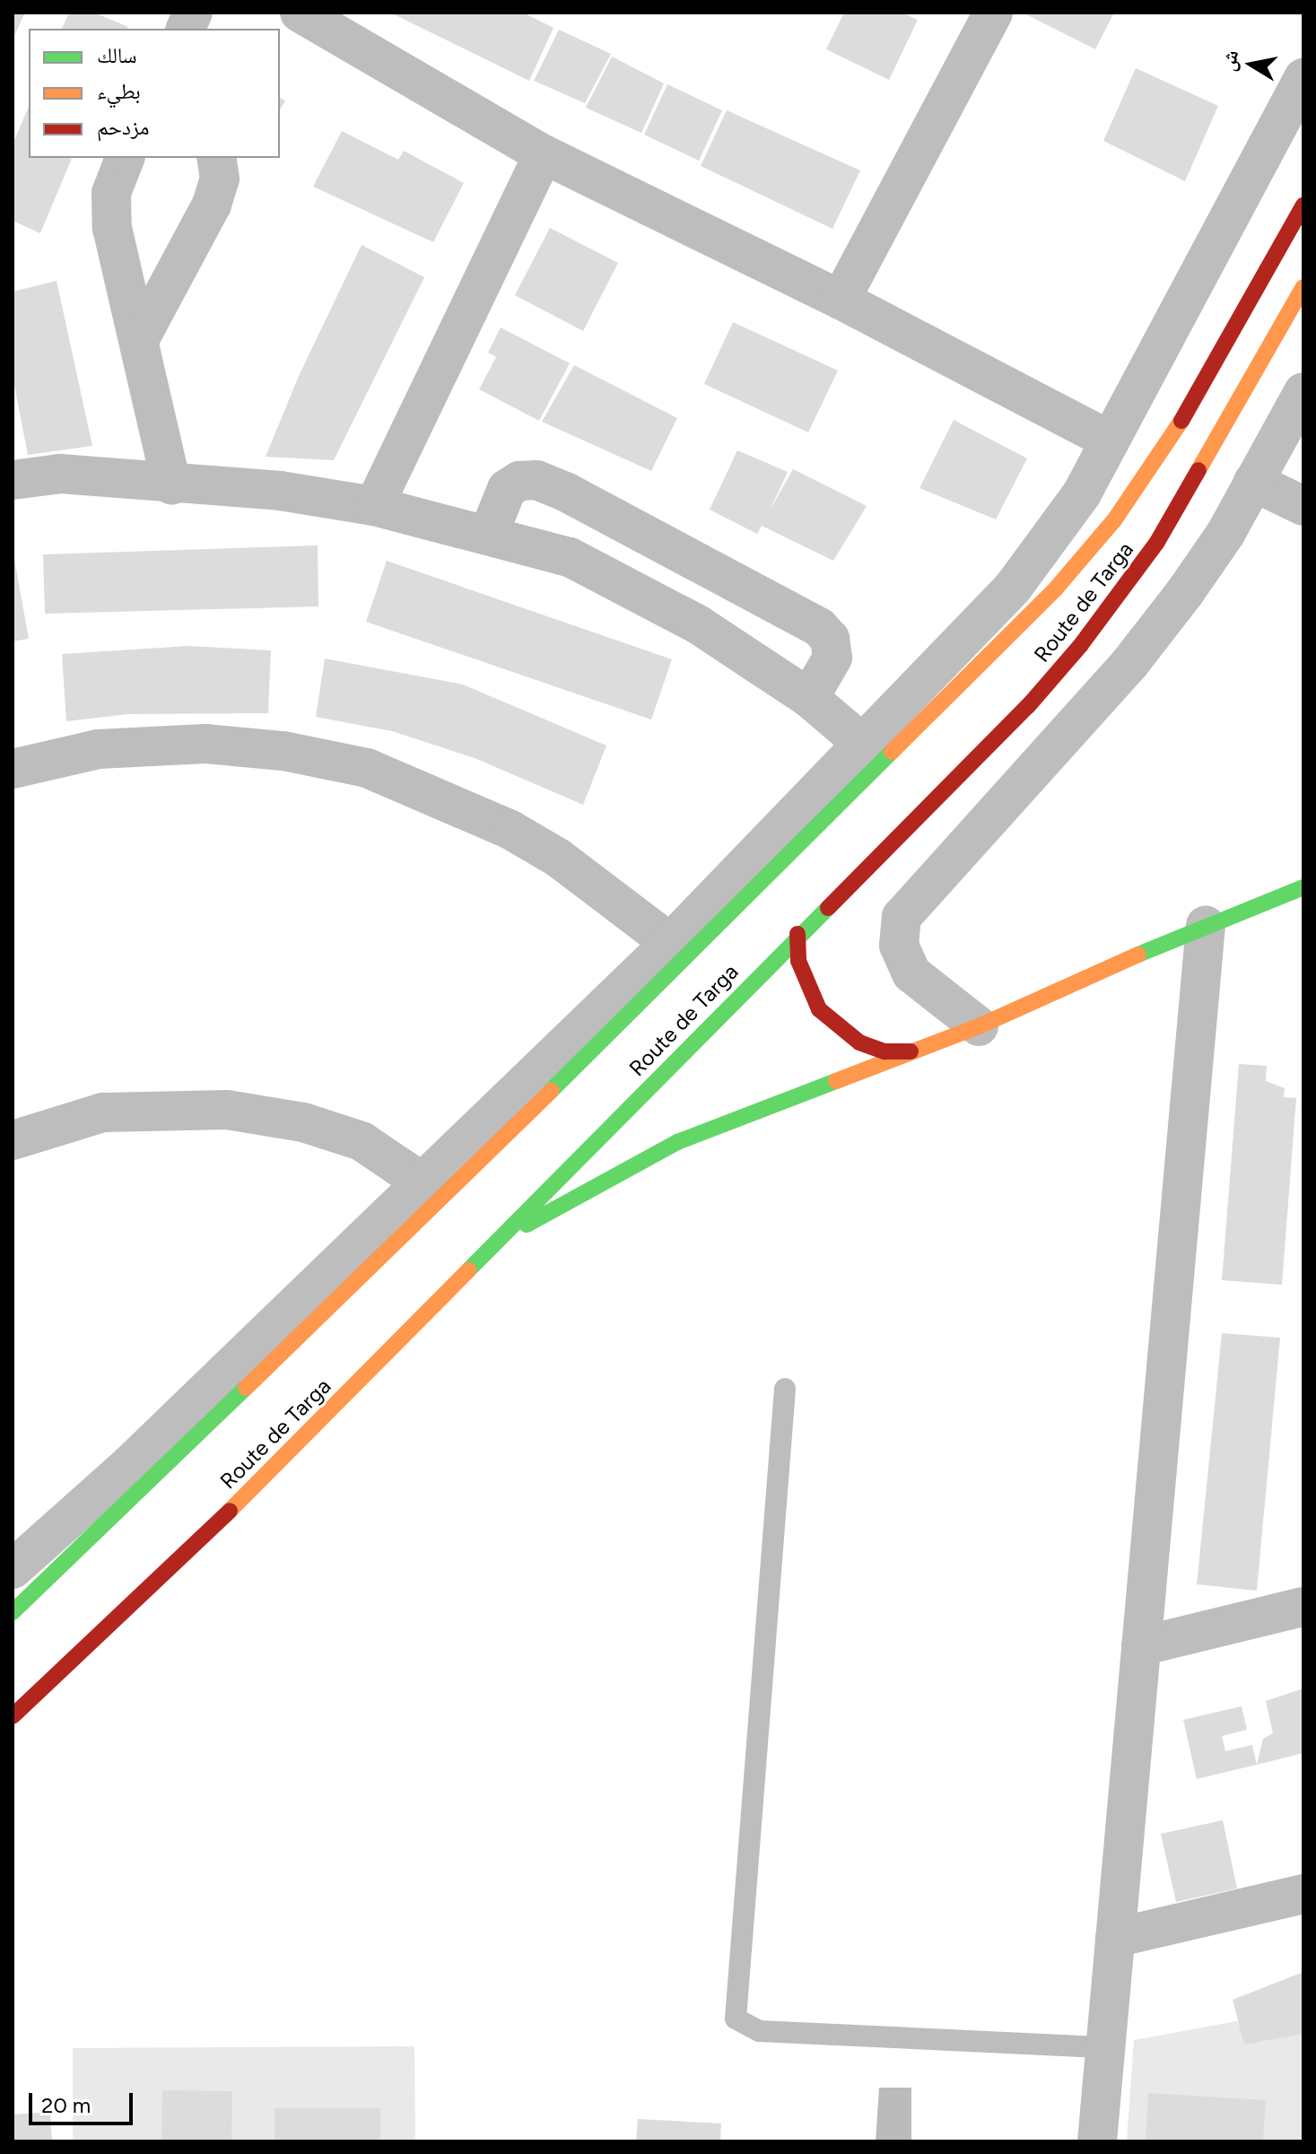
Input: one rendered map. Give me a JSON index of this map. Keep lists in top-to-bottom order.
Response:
{
  "streets": {
    "main road": ["Route de Targa"]
  },
  "legend": ["سالك", "بطيء", "مزدحم"],
  "scale_bar": "20 m",
  "north": "left"
}
